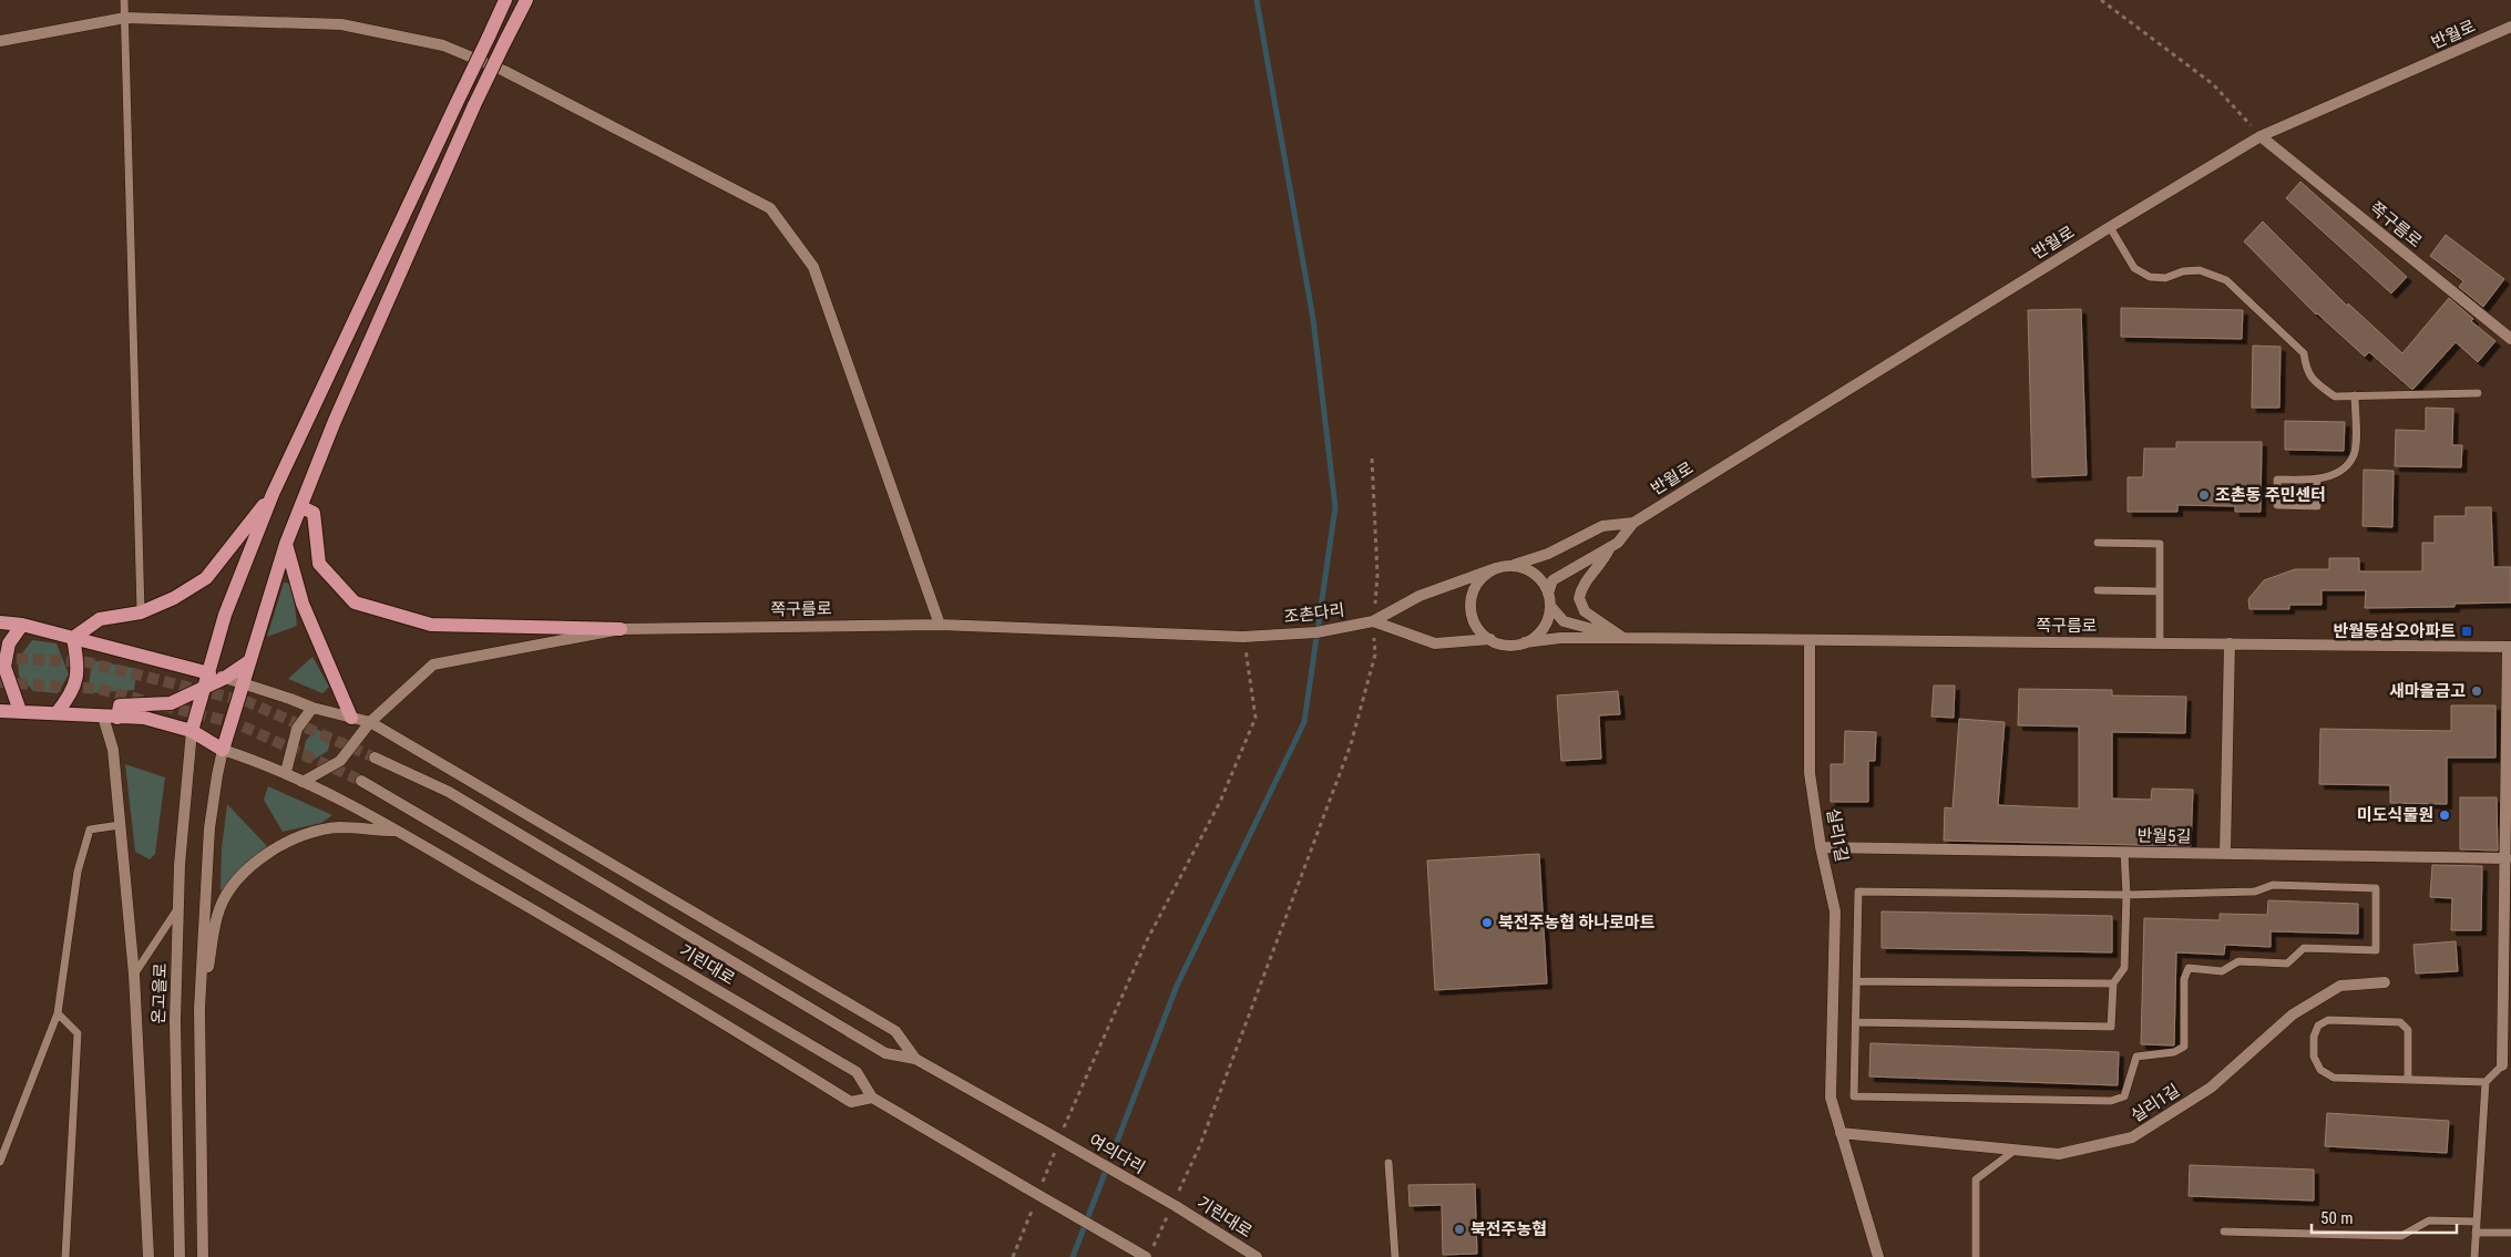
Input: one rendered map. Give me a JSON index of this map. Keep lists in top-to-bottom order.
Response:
{
  "streets": {
    "street": [
      "반월로",
      "쪽구름로",
      "조촌다리",
      "실리1길",
      "반월5길",
      "기린대로",
      "온고을로",
      "여의다리"
    ]
  },
  "crossings": [
    ["반월로", "쪽구름로"],
    ["쪽구름로", "조촌다리"],
    ["쪽구름로", "실리1길"],
    ["실리1길", "반월5길"],
    ["기린대로", "여의다리"]
  ],
  "places": {
    "other": [
      "조촌동 주민센터",
      "새마을금고",
      "미도식물원",
      "북전주농협 하나로마트",
      "북전주농협"
    ],
    "transit": ["반월동삼오아파트"]
  },
  "scale_bar": "50 m"
}
